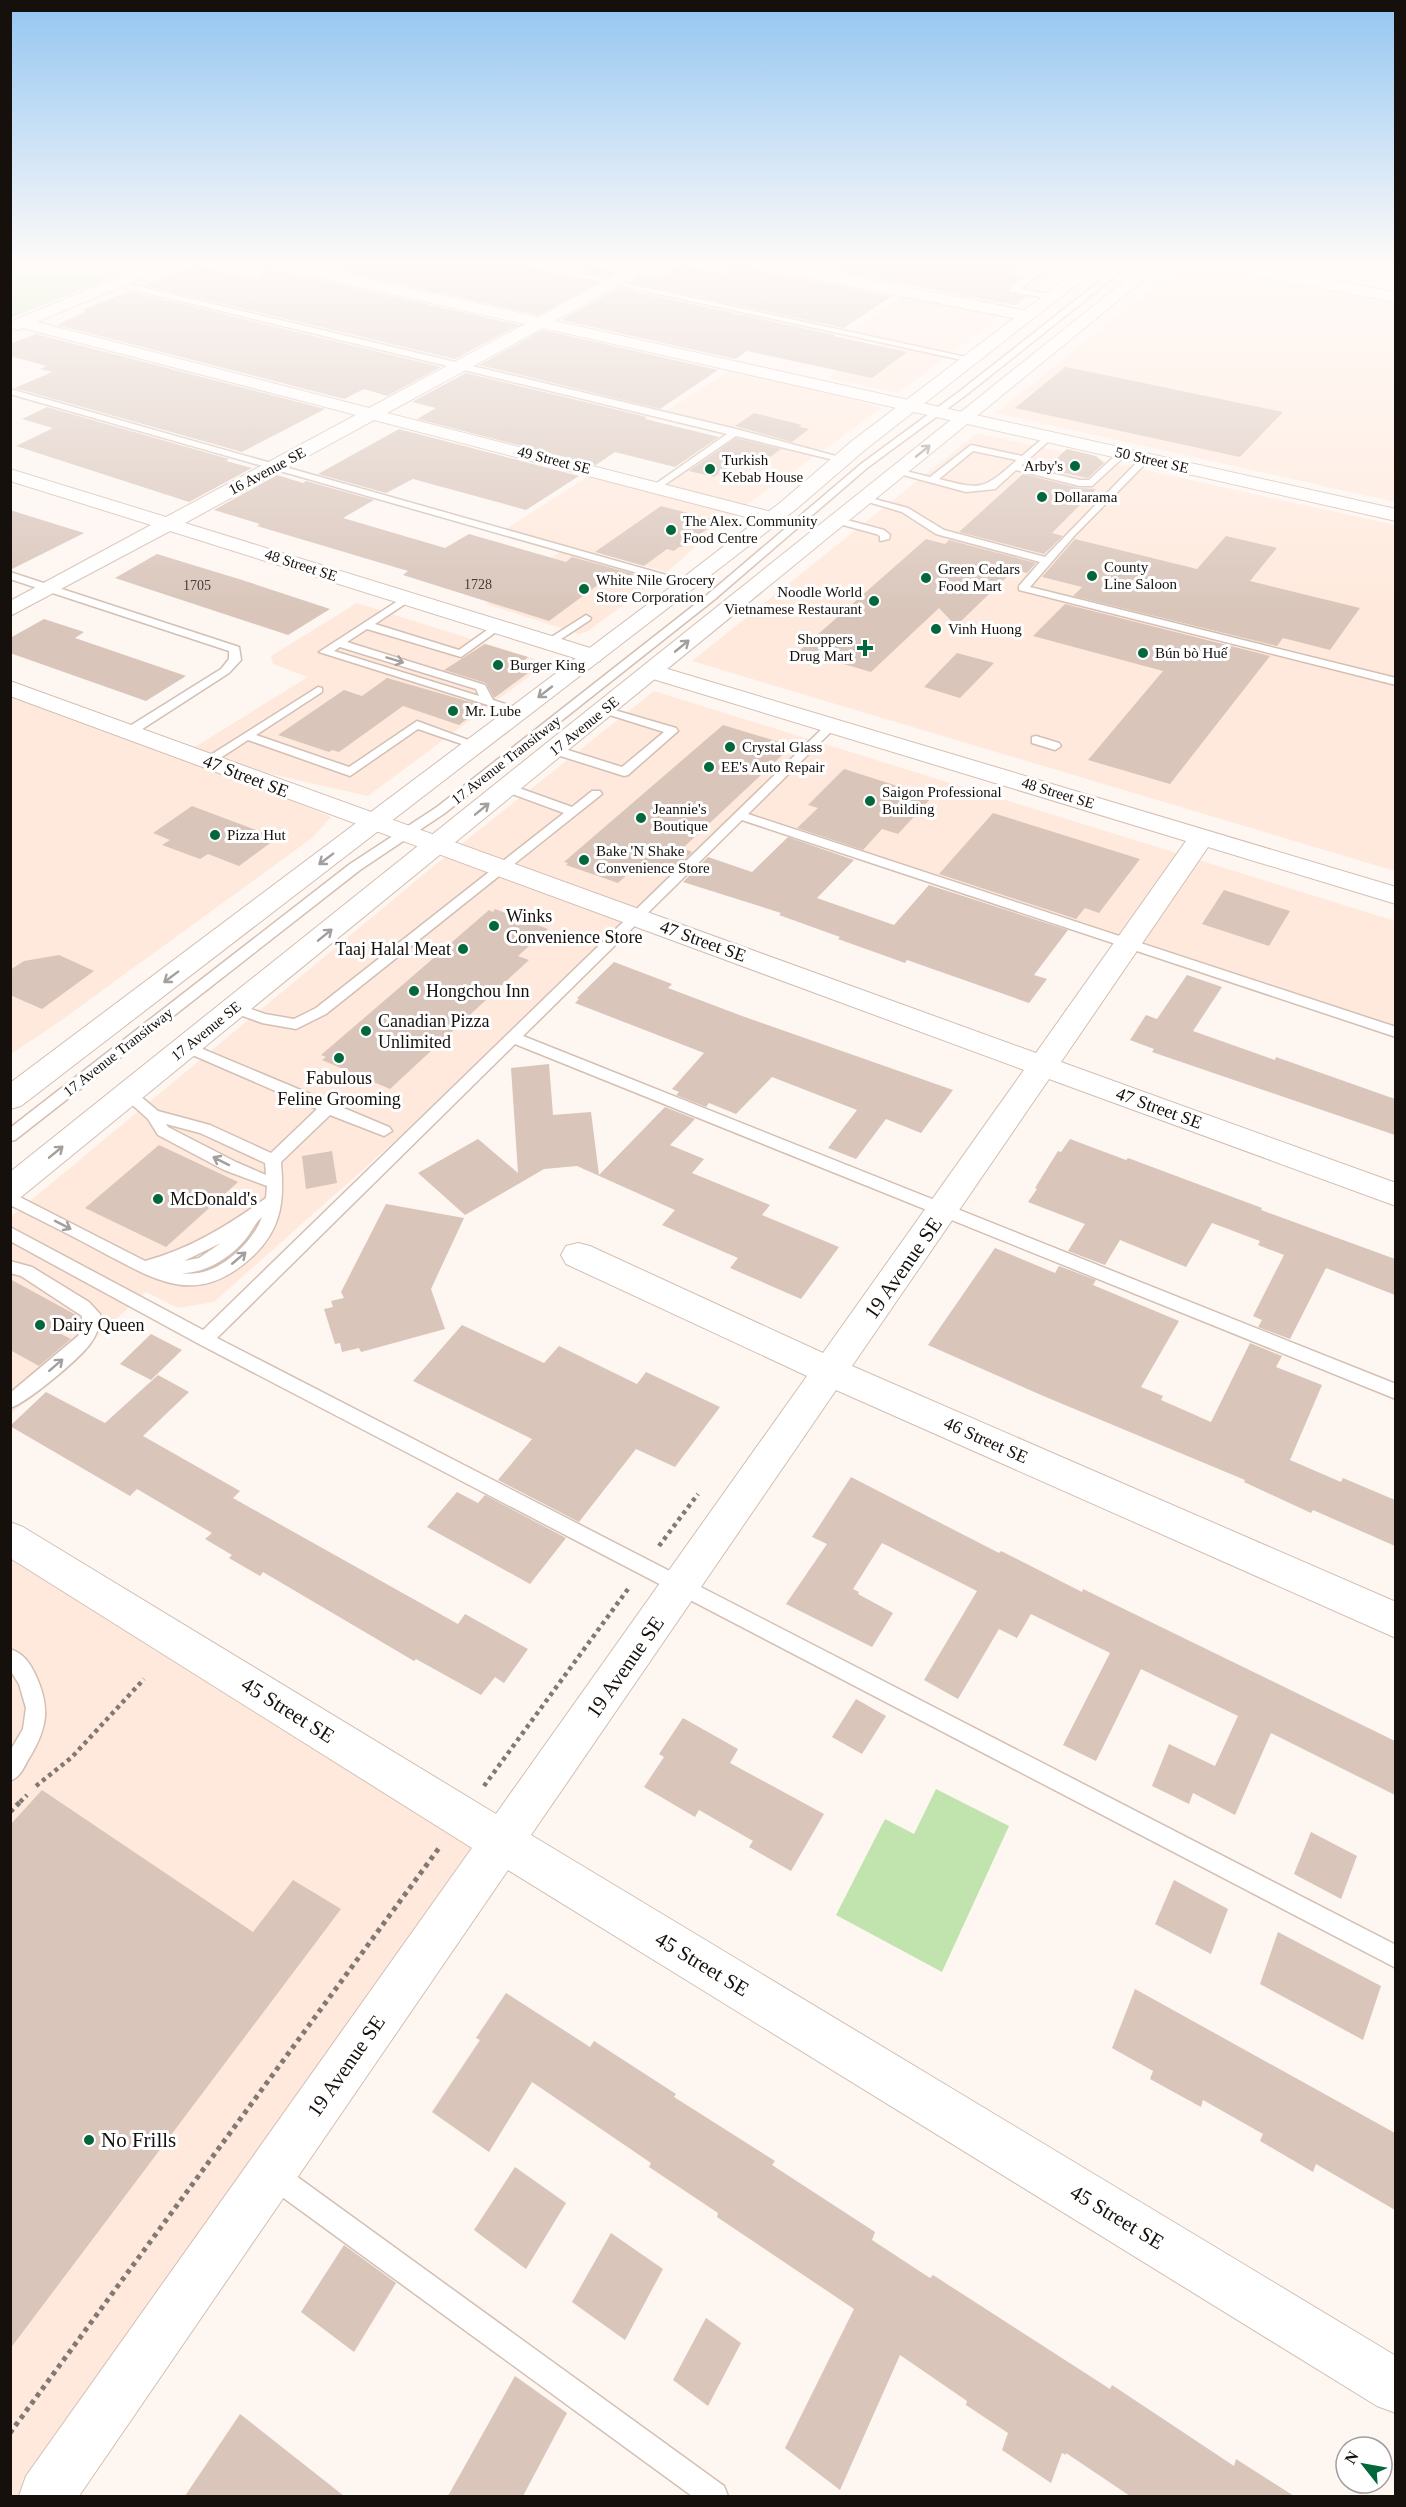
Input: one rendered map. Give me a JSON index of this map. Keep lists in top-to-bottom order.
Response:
{
  "streets": {
    "street": [
      "49 Street SE",
      "50 Street SE",
      "16 Avenue SE",
      "48 Street SE",
      "17 Avenue SE",
      "47 Street SE",
      "19 Avenue SE",
      "46 Street SE",
      "45 Street SE"
    ],
    "lane": ["17 Avenue Transitway"]
  },
  "crossings": [
    ["49 Street SE", "16 Avenue SE"],
    ["50 Street SE", "17 Avenue SE"],
    ["50 Street SE", "17 Avenue Transitway"],
    ["16 Avenue SE", "48 Street SE"],
    ["48 Street SE", "17 Avenue SE"],
    ["48 Street SE", "19 Avenue SE"],
    ["17 Avenue SE", "47 Street SE"],
    ["17 Avenue Transitway", "47 Street SE"],
    ["47 Street SE", "19 Avenue SE"],
    ["19 Avenue SE", "46 Street SE"],
    ["19 Avenue SE", "45 Street SE"]
  ],
  "places": {
    "other": [
      "Arby's",
      "Turkish Kebab House",
      "Dollarama",
      "The Alex. Community Food Centre",
      "County Line Saloon",
      "Green Cedars Food Mart",
      "White Nile Grocery Store Corporation",
      "Noodle World Vietnamese Restaurant",
      "Vinh Huong",
      "Bún bò Huế",
      "Burger King",
      "Mr. Lube",
      "Crystal Glass",
      "EE's Auto Repair",
      "Saigon Professional Building",
      "Jeannie's Boutique",
      "Pizza Hut",
      "Bake 'N Shake Convenience Store",
      "Winks Convenience Store",
      "Taaj Halal Meat",
      "Hongchou Inn",
      "Canadian Pizza Unlimited",
      "Fabulous Feline Grooming",
      "McDonald's",
      "Dairy Queen",
      "No Frills"
    ],
    "health": ["Shoppers Drug Mart"]
  },
  "house_numbers": ["1728", "1705"],
  "north": "top left"
}
